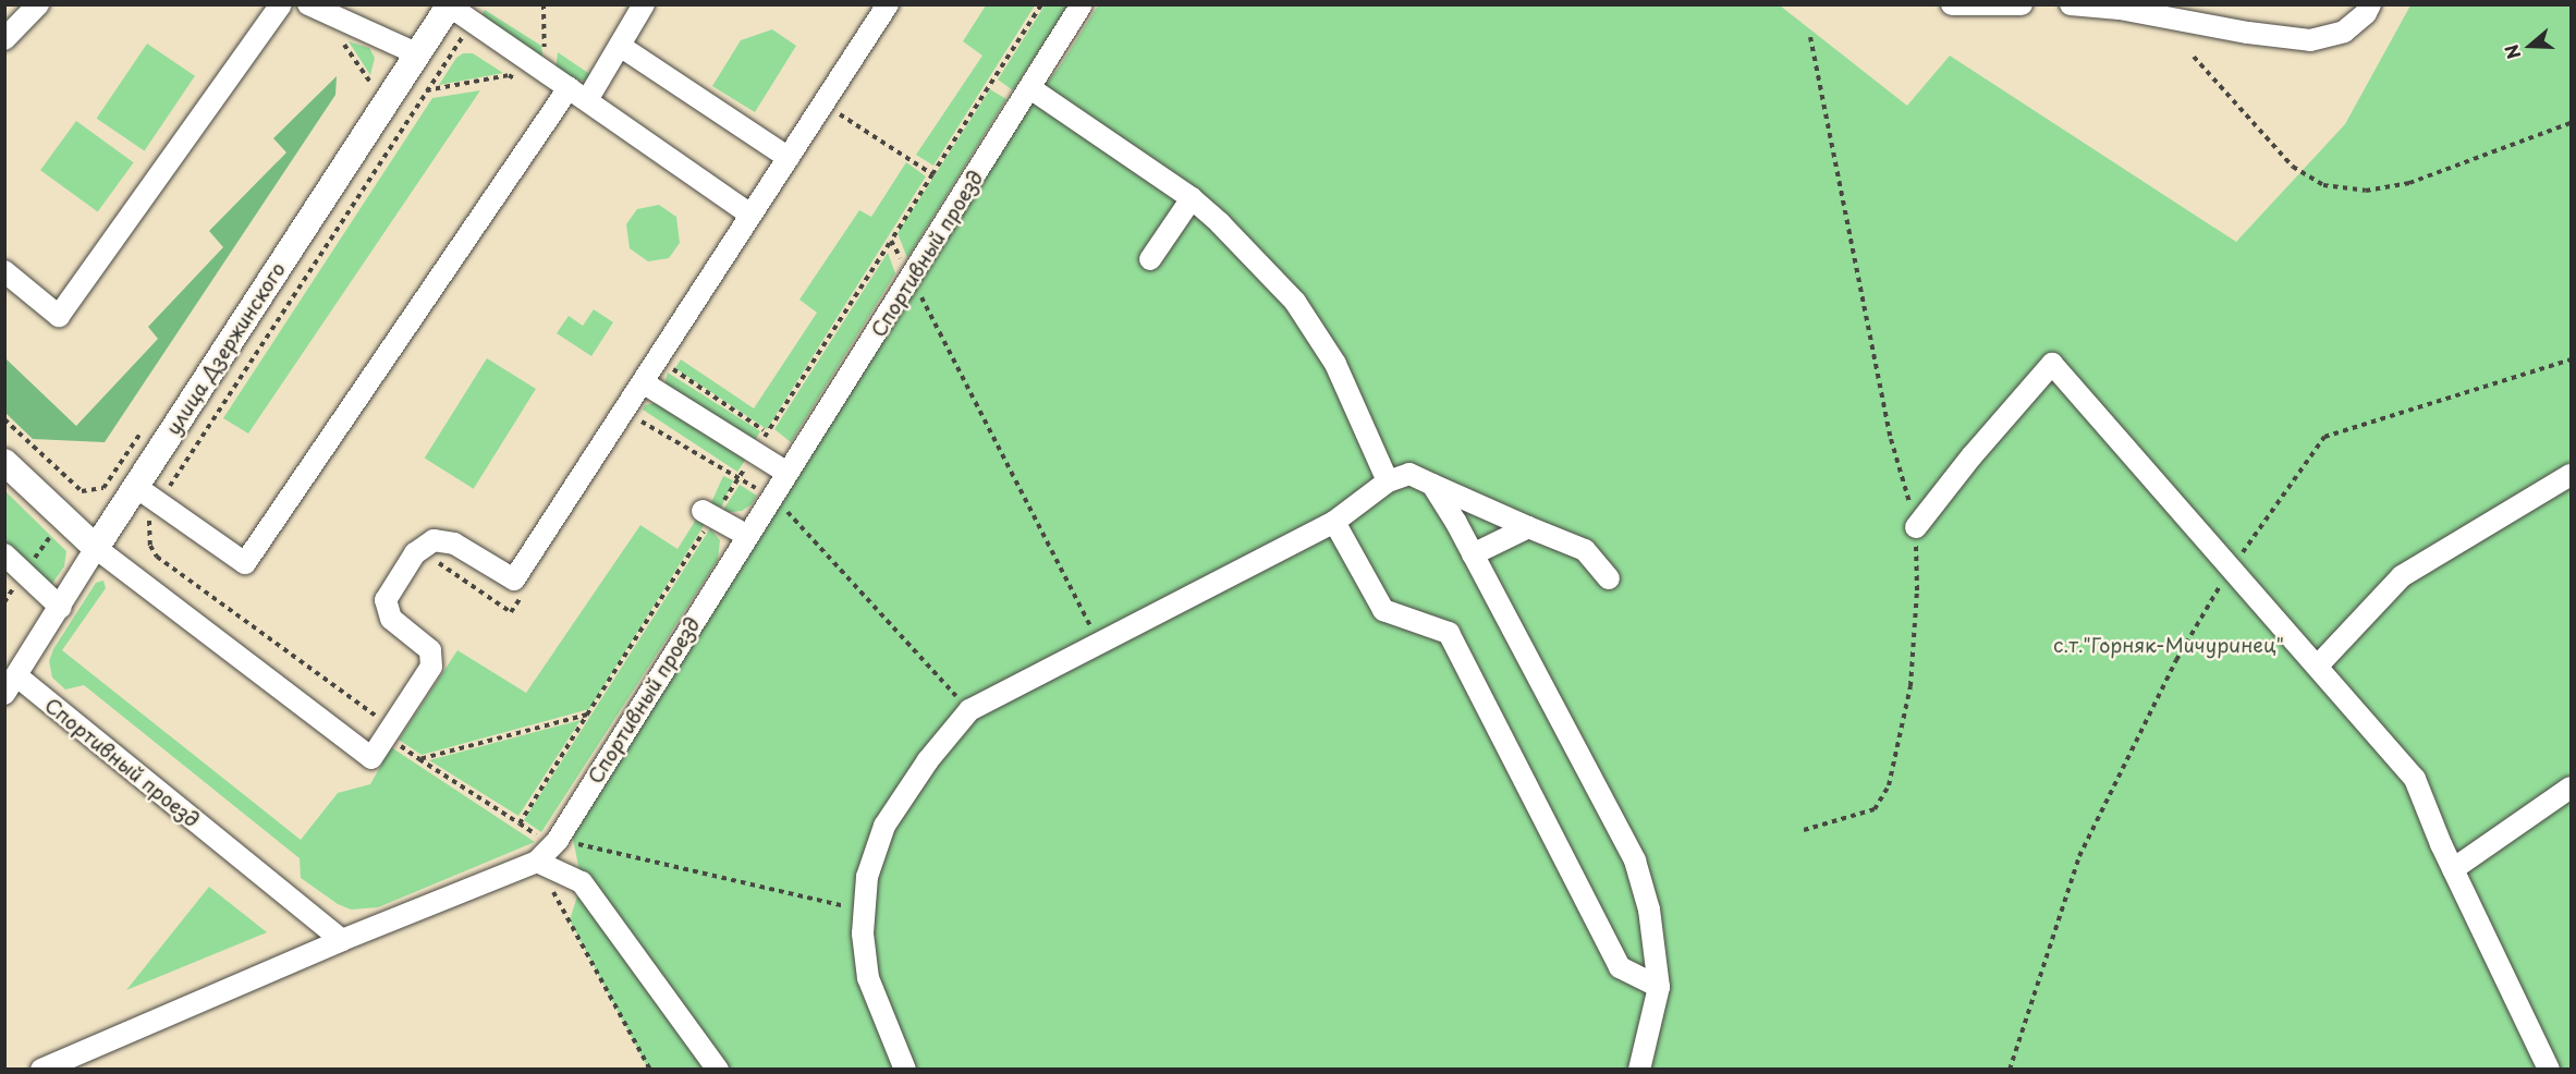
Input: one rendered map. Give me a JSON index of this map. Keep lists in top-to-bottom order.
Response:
{
  "streets": {
    "main road": ["улица Дзержинского"],
    "street": ["Спортивный проезд"]
  },
  "crossings": [
    ["Спортивный проезд", "улица Дзержинского"]
  ],
  "parks": ["с.т.\"Горняк-Мичуринец\""],
  "north": "left"
}
